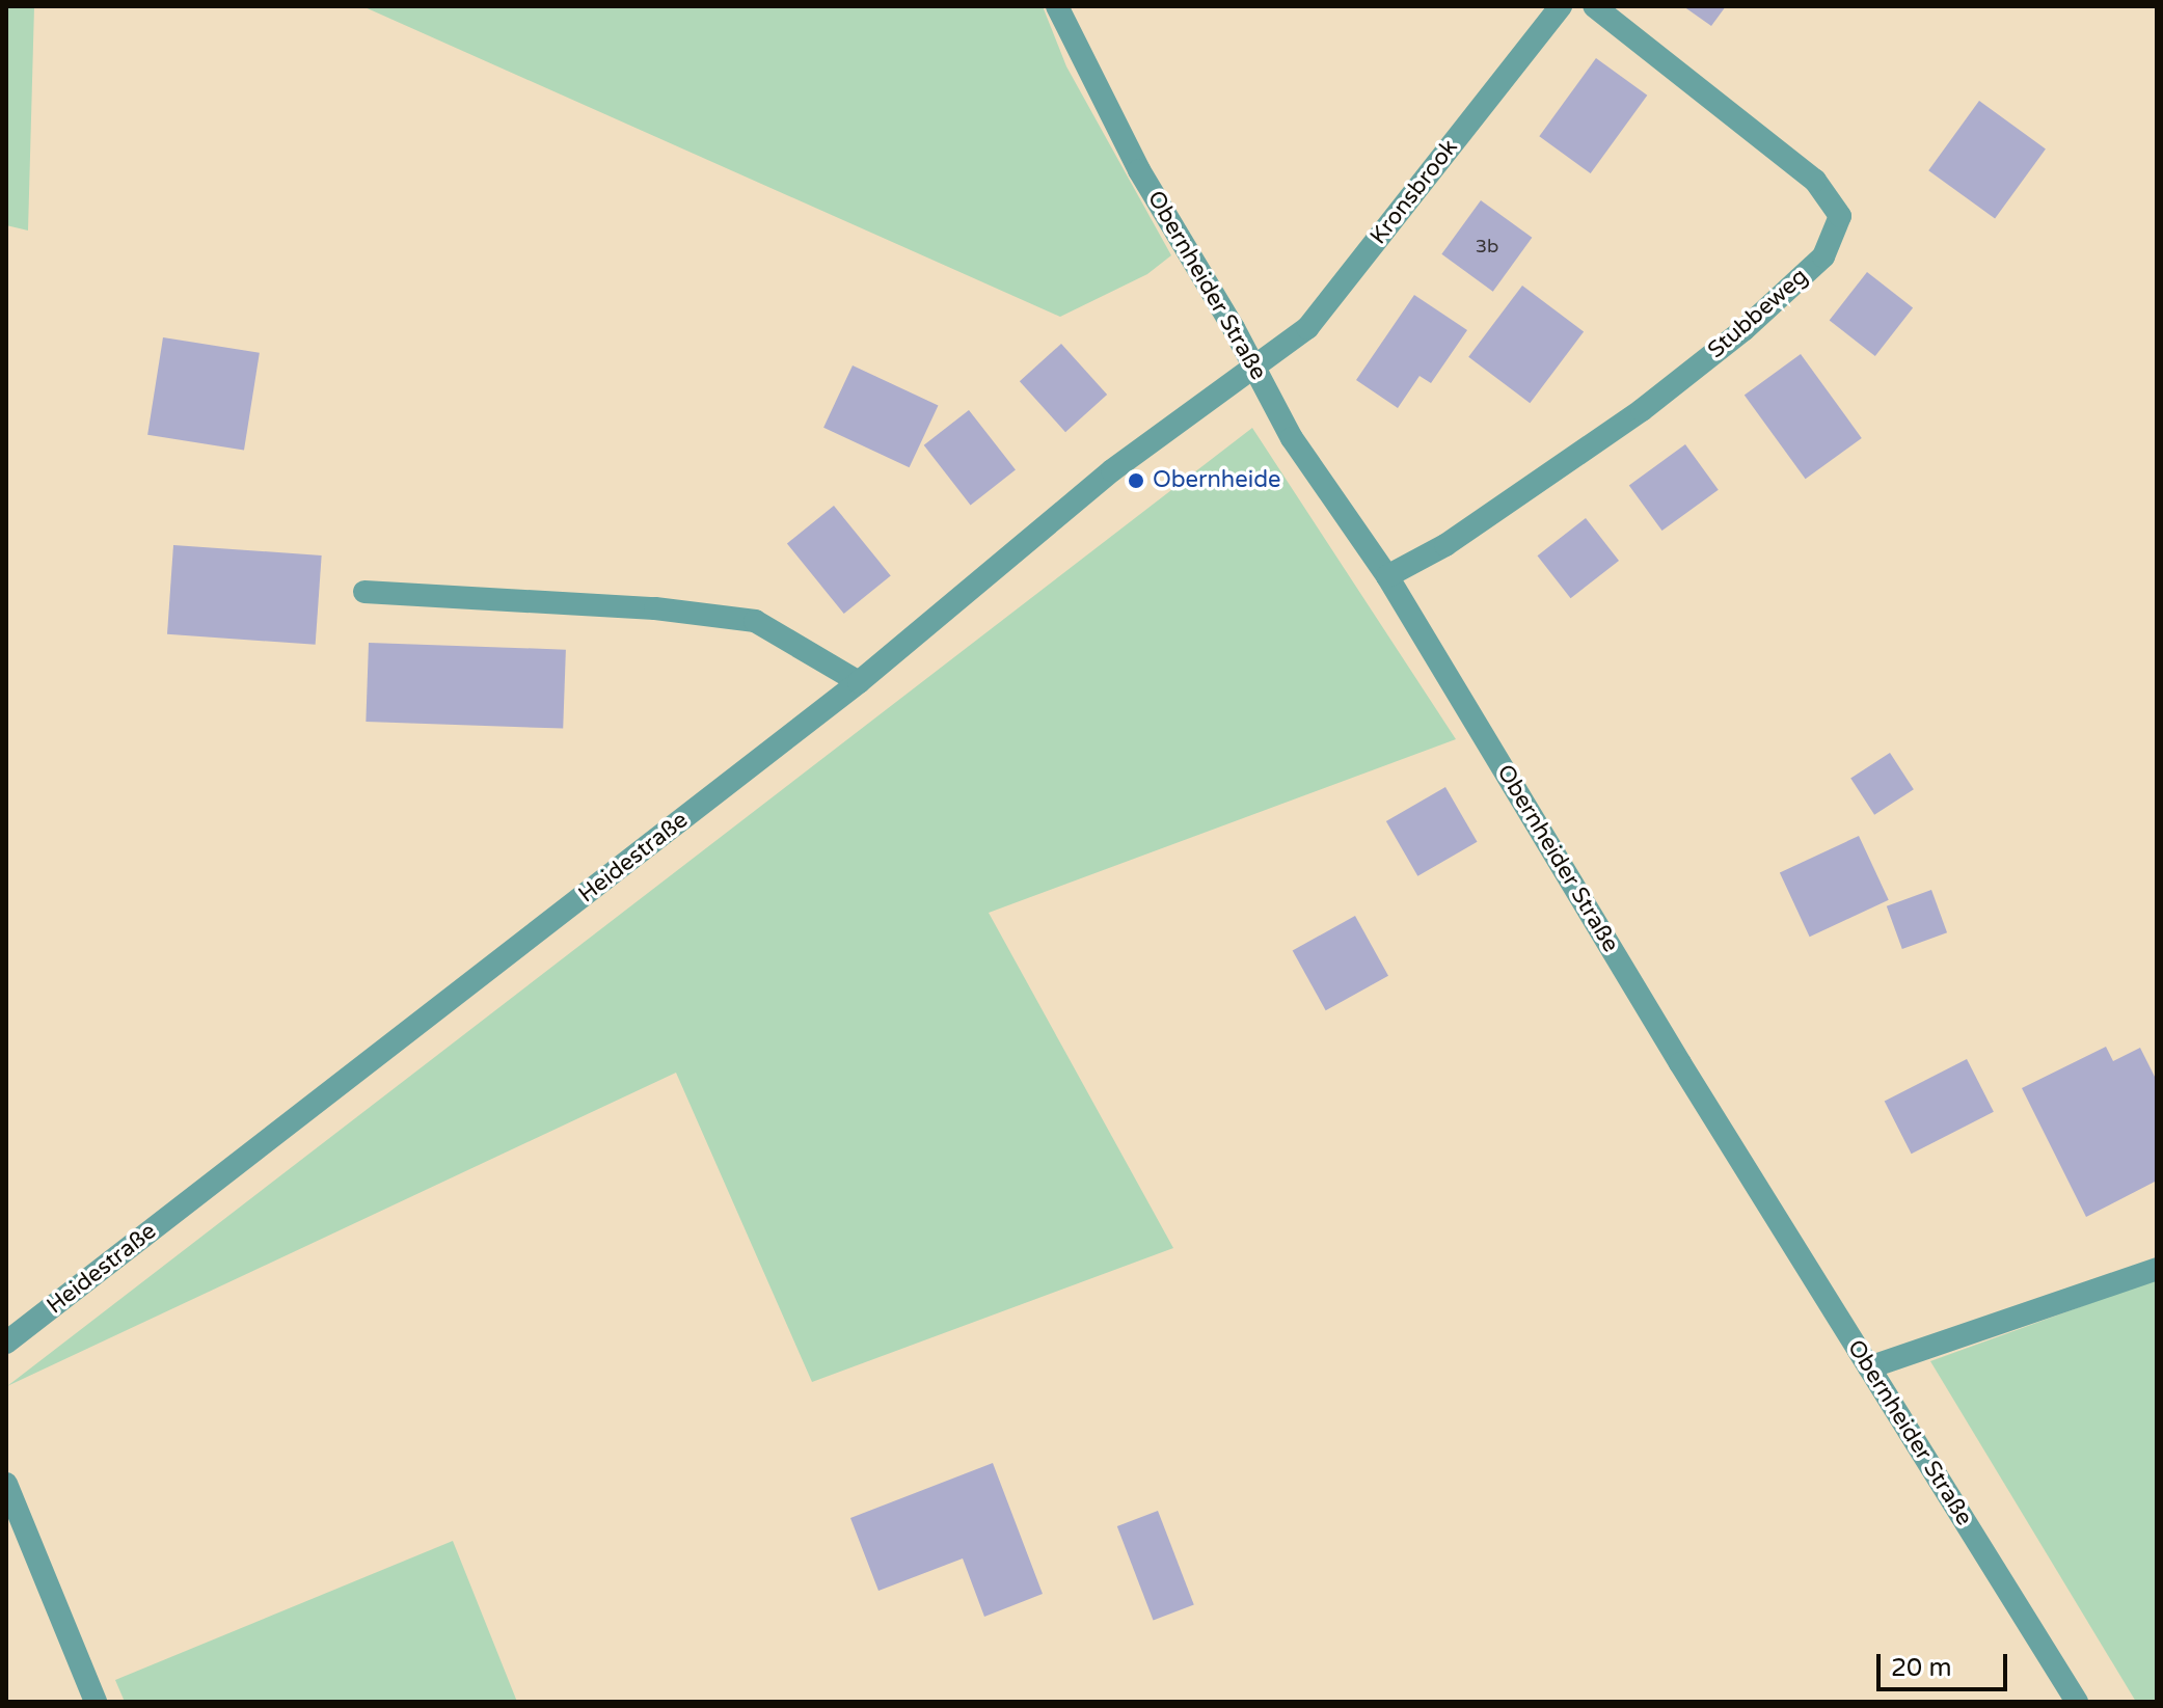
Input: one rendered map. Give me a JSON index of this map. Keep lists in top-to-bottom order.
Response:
{
  "streets": {
    "street": [
      "Kronsbrook",
      "Obernheider Straße",
      "Stubbeweg",
      "Heidestraße"
    ]
  },
  "crossings": [
    ["Kronsbrook", "Obernheider Straße"],
    ["Kronsbrook", "Heidestraße"],
    ["Obernheider Straße", "Stubbeweg"],
    ["Obernheider Straße", "Heidestraße"]
  ],
  "places": ["Obernheide"],
  "house_numbers": ["3b"],
  "scale_bar": "20 m"
}
